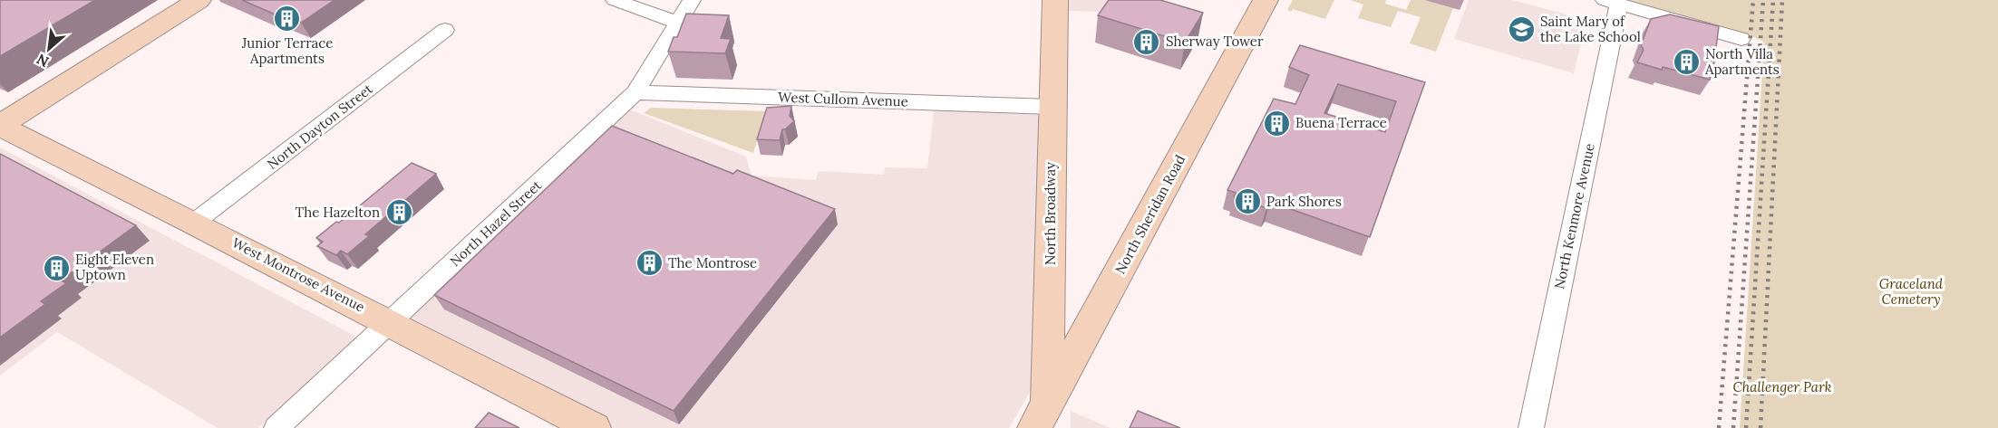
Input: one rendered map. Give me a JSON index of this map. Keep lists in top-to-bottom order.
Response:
{
  "streets": {
    "main road": ["North Broadway", "North Sheridan Road", "West Montrose Avenue"],
    "street": [
      "West Cullom Avenue",
      "North Dayton Street",
      "North Kenmore Avenue",
      "North Hazel Street"
    ]
  },
  "crossings": [
    ["West Cullom Avenue", "North Broadway"],
    ["West Cullom Avenue", "North Hazel Street"],
    ["North Dayton Street", "West Montrose Avenue"],
    ["North Broadway", "North Sheridan Road"],
    ["North Hazel Street", "West Montrose Avenue"]
  ],
  "parks": ["Graceland Cemetery", "Challenger Park"],
  "places": {
    "building": [
      "Junior Terrace Apartments",
      "Sherway Tower",
      "North Villa Apartments",
      "Buena Terrace",
      "Park Shores",
      "The Hazelton",
      "The Montrose",
      "Eight Eleven Uptown"
    ],
    "school or university": ["Saint Mary of the Lake School"]
  },
  "north": "bottom left"
}
